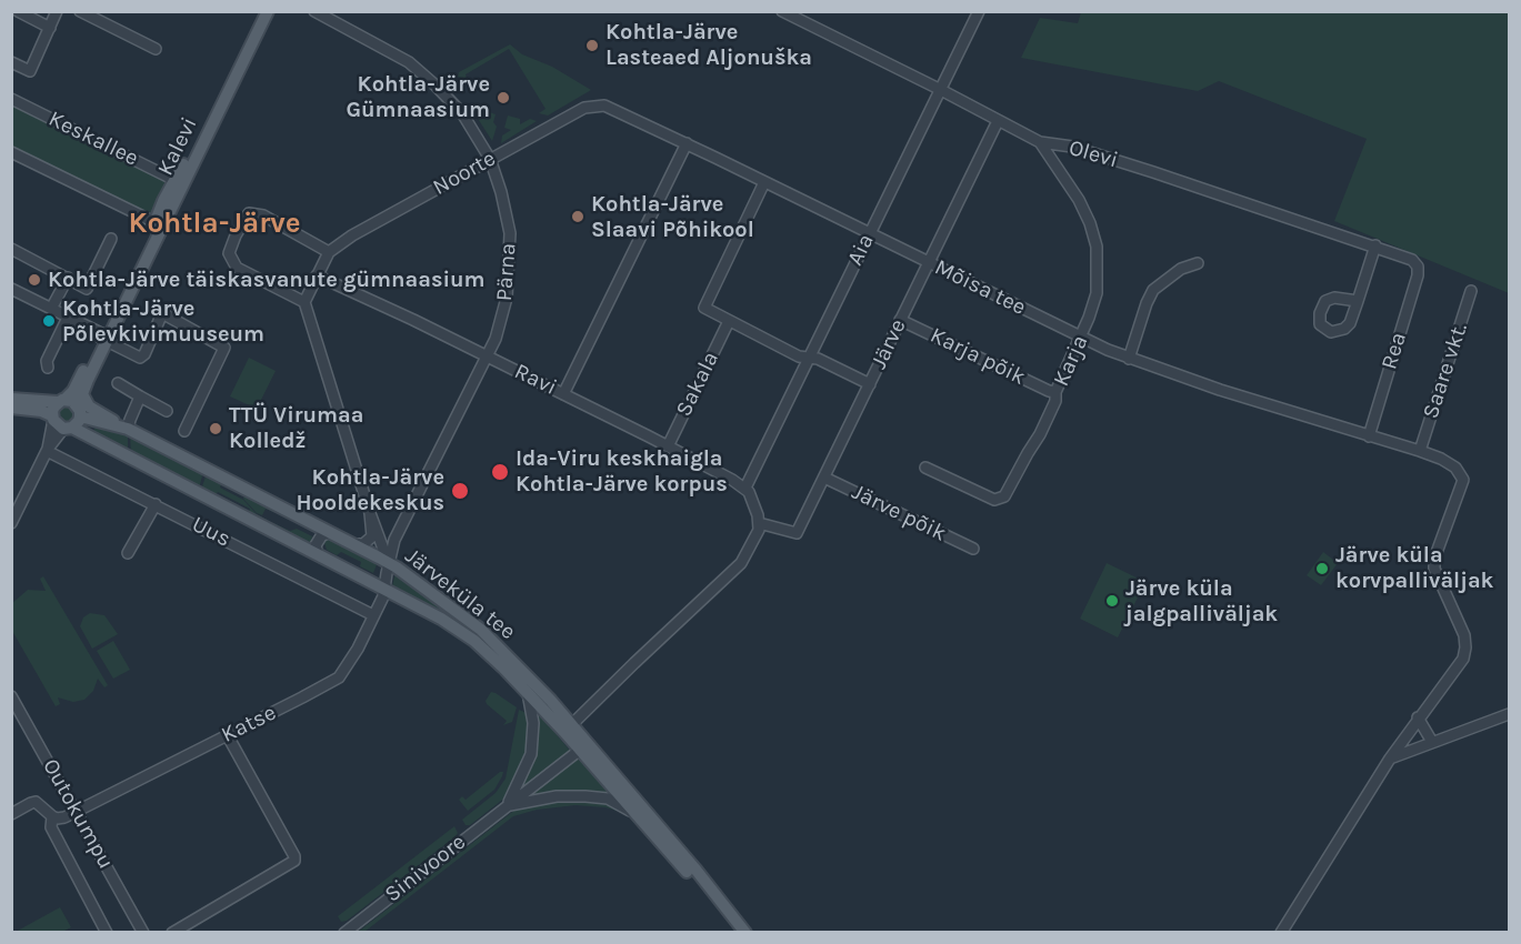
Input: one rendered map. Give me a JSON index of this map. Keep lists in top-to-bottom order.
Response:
{
  "streets": {
    "main road": ["Kalevi", "Järveküla tee"],
    "street": [
      "Keskallee",
      "Olevi",
      "Noorte",
      "Aia",
      "Pärna",
      "Mõisa tee",
      "Järve",
      "Rea",
      "Karja põik",
      "Karja",
      "Saare vkt.",
      "Ravi",
      "Sakala",
      "Järve põik",
      "Uus",
      "Katse",
      "Outokumpu",
      "Sinivoore"
    ]
  },
  "crossings": [
    ["Keskallee", "Kalevi"],
    ["Kalevi", "Järveküla tee"],
    ["Olevi", "Aia"],
    ["Olevi", "Järve"],
    ["Olevi", "Rea"],
    ["Olevi", "Karja"],
    ["Noorte", "Pärna"],
    ["Noorte", "Mõisa tee"],
    ["Aia", "Mõisa tee"],
    ["Aia", "Ravi"],
    ["Pärna", "Ravi"],
    ["Pärna", "Järveküla tee"],
    ["Pärna", "Katse"],
    ["Mõisa tee", "Järve"],
    ["Mõisa tee", "Rea"],
    ["Mõisa tee", "Karja"],
    ["Mõisa tee", "Saare vkt."],
    ["Järve", "Karja põik"],
    ["Järve", "Järve põik"],
    ["Karja põik", "Karja"],
    ["Ravi", "Sakala"],
    ["Uus", "Katse"],
    ["Järveküla tee", "Katse"],
    ["Järveküla tee", "Sinivoore"],
    ["Katse", "Outokumpu"]
  ],
  "districts": ["Kohtla-Järve"],
  "places": [
    "Kohtla-Järve Lasteaed Aljonuška",
    "Kohtla-Järve Gümnaasium",
    "Kohtla-Järve Slaavi Põhikool",
    "Kohtla-Järve täiskasvanute gümnaasium",
    "Kohtla-Järve Põlevkivimuuseum",
    "TTÜ Virumaa Kolledž",
    "Ida-Viru keskhaigla Kohtla-Järve korpus",
    "Kohtla-Järve Hooldekeskus",
    "Järve küla korvpalliväljak",
    "Järve küla jalgpalliväljak"
  ]
}
